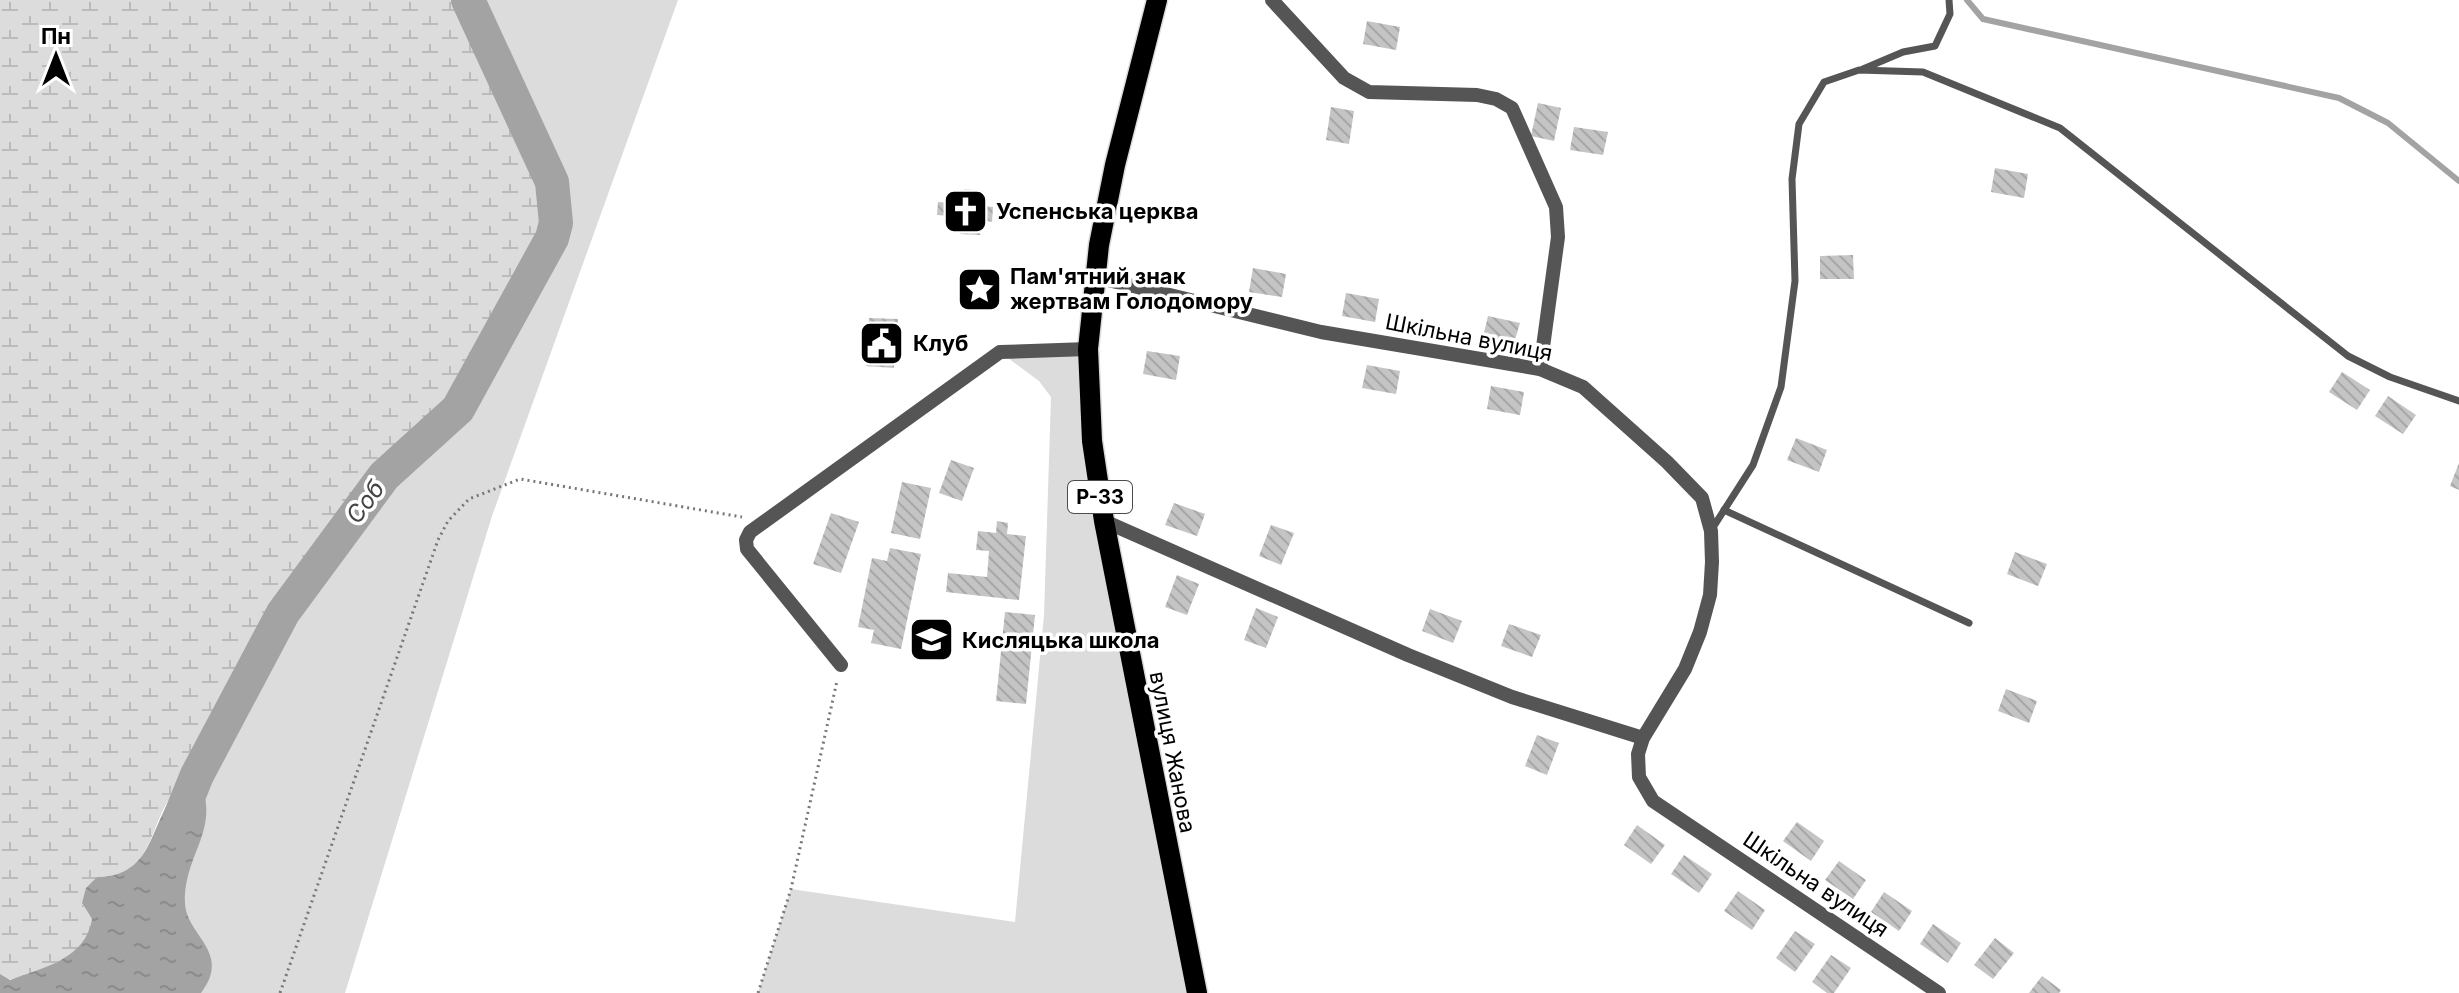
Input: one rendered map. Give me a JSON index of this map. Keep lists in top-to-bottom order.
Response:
{
  "streets": {
    "main road": ["Р-33", "вулиця Жанова"],
    "street": ["Шкільна вулиця"]
  },
  "crossings": [
    ["Шкільна вулиця", "вулиця Жанова"]
  ],
  "water": ["Соб"],
  "places": {
    "church": ["Успенська церква"],
    "place": ["Пам'ятний знак жертвам Голодомору"],
    "public building": ["Клуб"],
    "school or university": ["Кисляцька школа"]
  },
  "north": "top"
}
